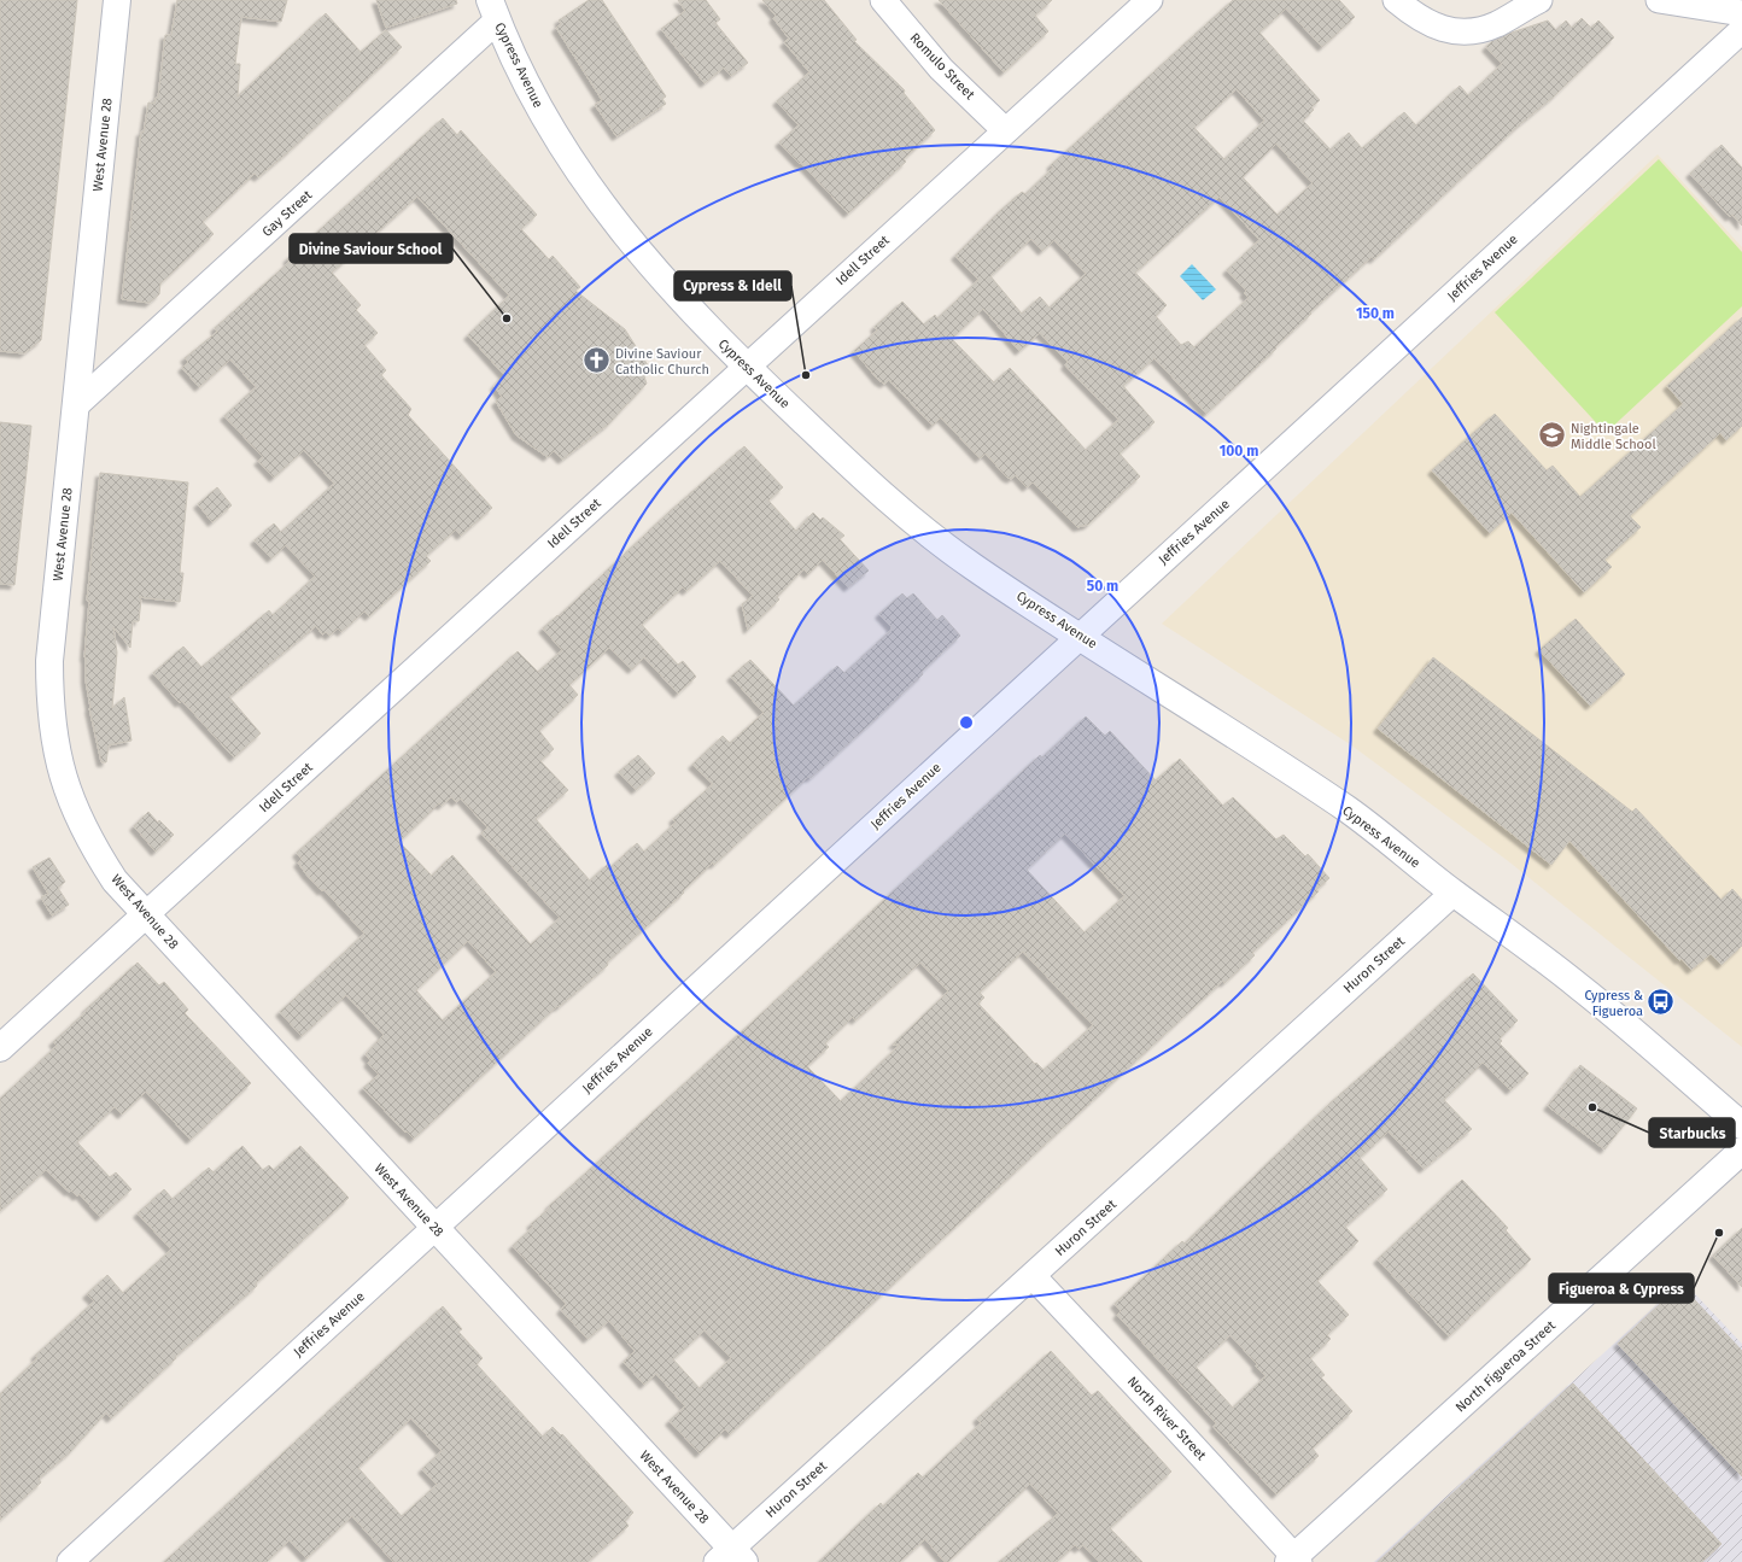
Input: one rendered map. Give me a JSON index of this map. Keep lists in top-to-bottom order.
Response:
{
  "streets": {
    "street": [
      "Cypress Avenue",
      "Romulo Street",
      "West Avenue 28",
      "Gay Street",
      "Idell Street",
      "Jeffries Avenue",
      "Huron Street",
      "North Figueroa Street",
      "North River Street"
    ]
  },
  "crossings": [
    ["Cypress Avenue", "Gay Street"],
    ["Cypress Avenue", "Idell Street"],
    ["Cypress Avenue", "Jeffries Avenue"],
    ["Cypress Avenue", "Huron Street"],
    ["Romulo Street", "Idell Street"],
    ["West Avenue 28", "Gay Street"],
    ["West Avenue 28", "Idell Street"],
    ["West Avenue 28", "Jeffries Avenue"],
    ["West Avenue 28", "Huron Street"],
    ["Huron Street", "North River Street"],
    ["North Figueroa Street", "North River Street"]
  ],
  "places": {
    "other": [
      "Divine Saviour School",
      "Cypress & Idell",
      "Starbucks",
      "Figueroa & Cypress"
    ],
    "church": ["Divine Saviour Catholic Church"],
    "school or university": ["Nightingale Middle School"],
    "bus stop": ["Cypress & Figueroa"]
  },
  "rings": ["150 m", "100 m", "50 m"]
}
